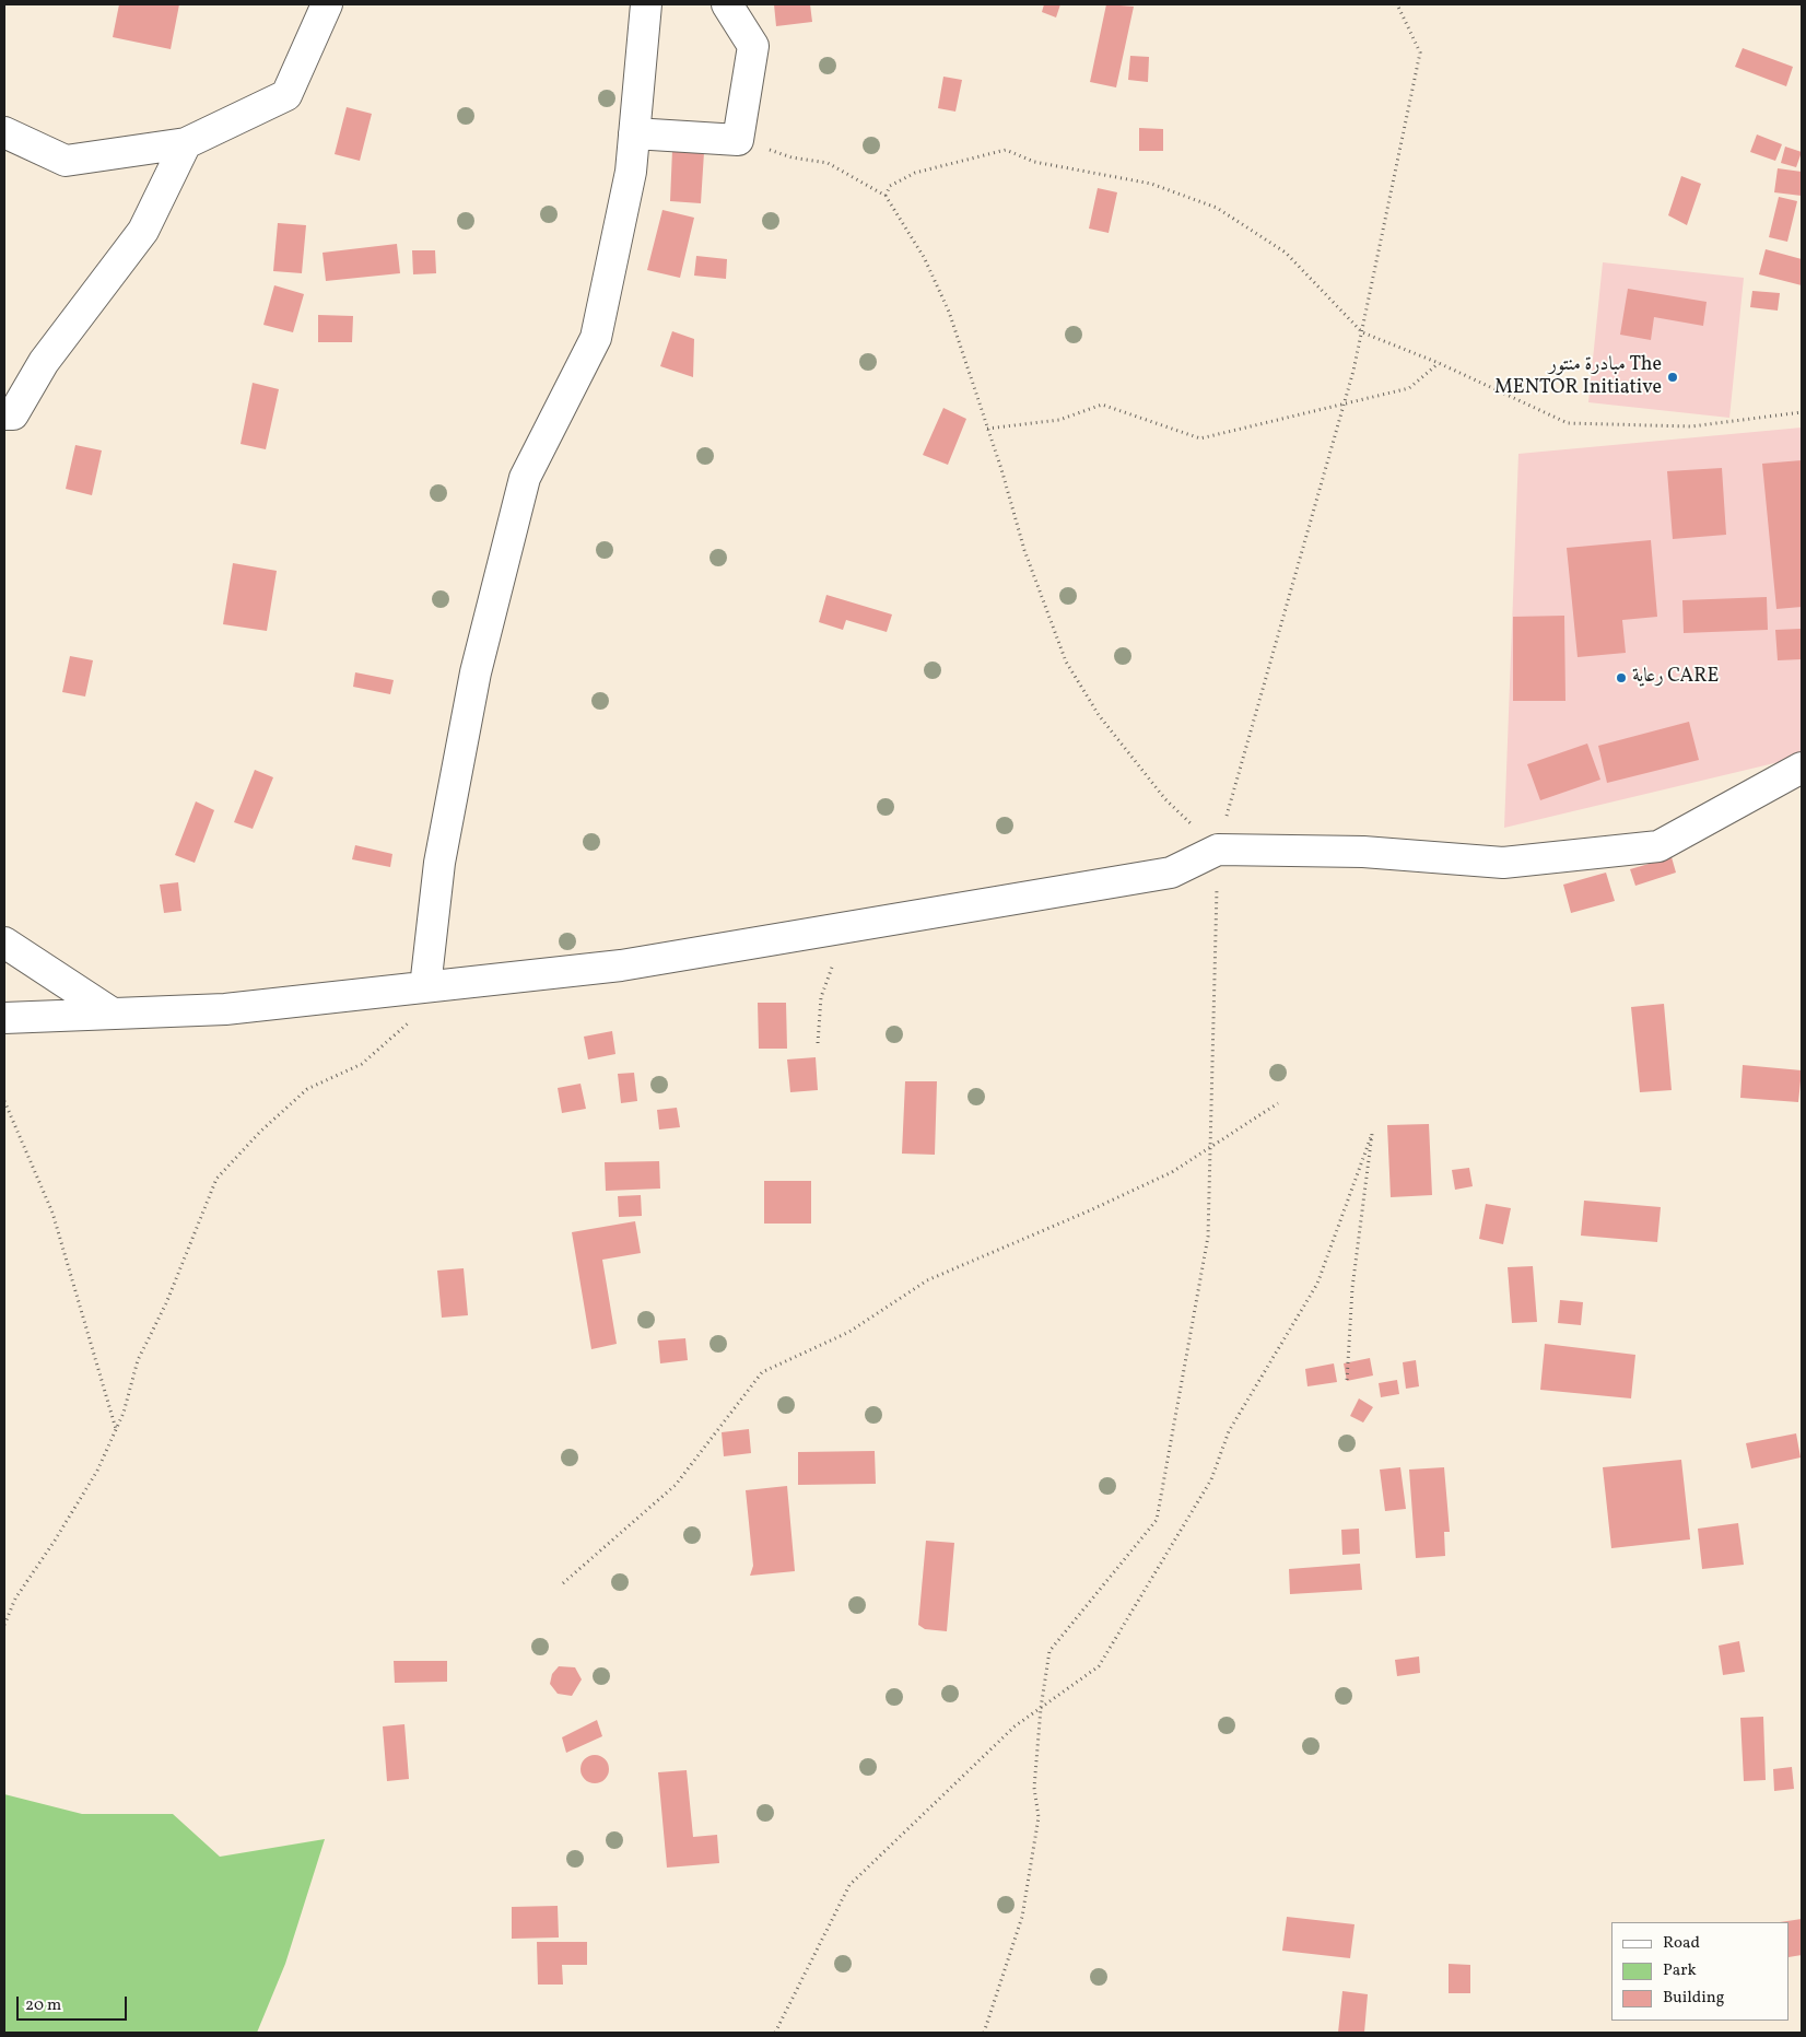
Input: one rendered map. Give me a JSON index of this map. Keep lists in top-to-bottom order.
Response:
{
  "places": ["مبادرة منتور The MENTOR Initiative", "رعاية CARE"],
  "legend": ["Road", "Park", "Building"],
  "scale_bar": "20 m"
}
